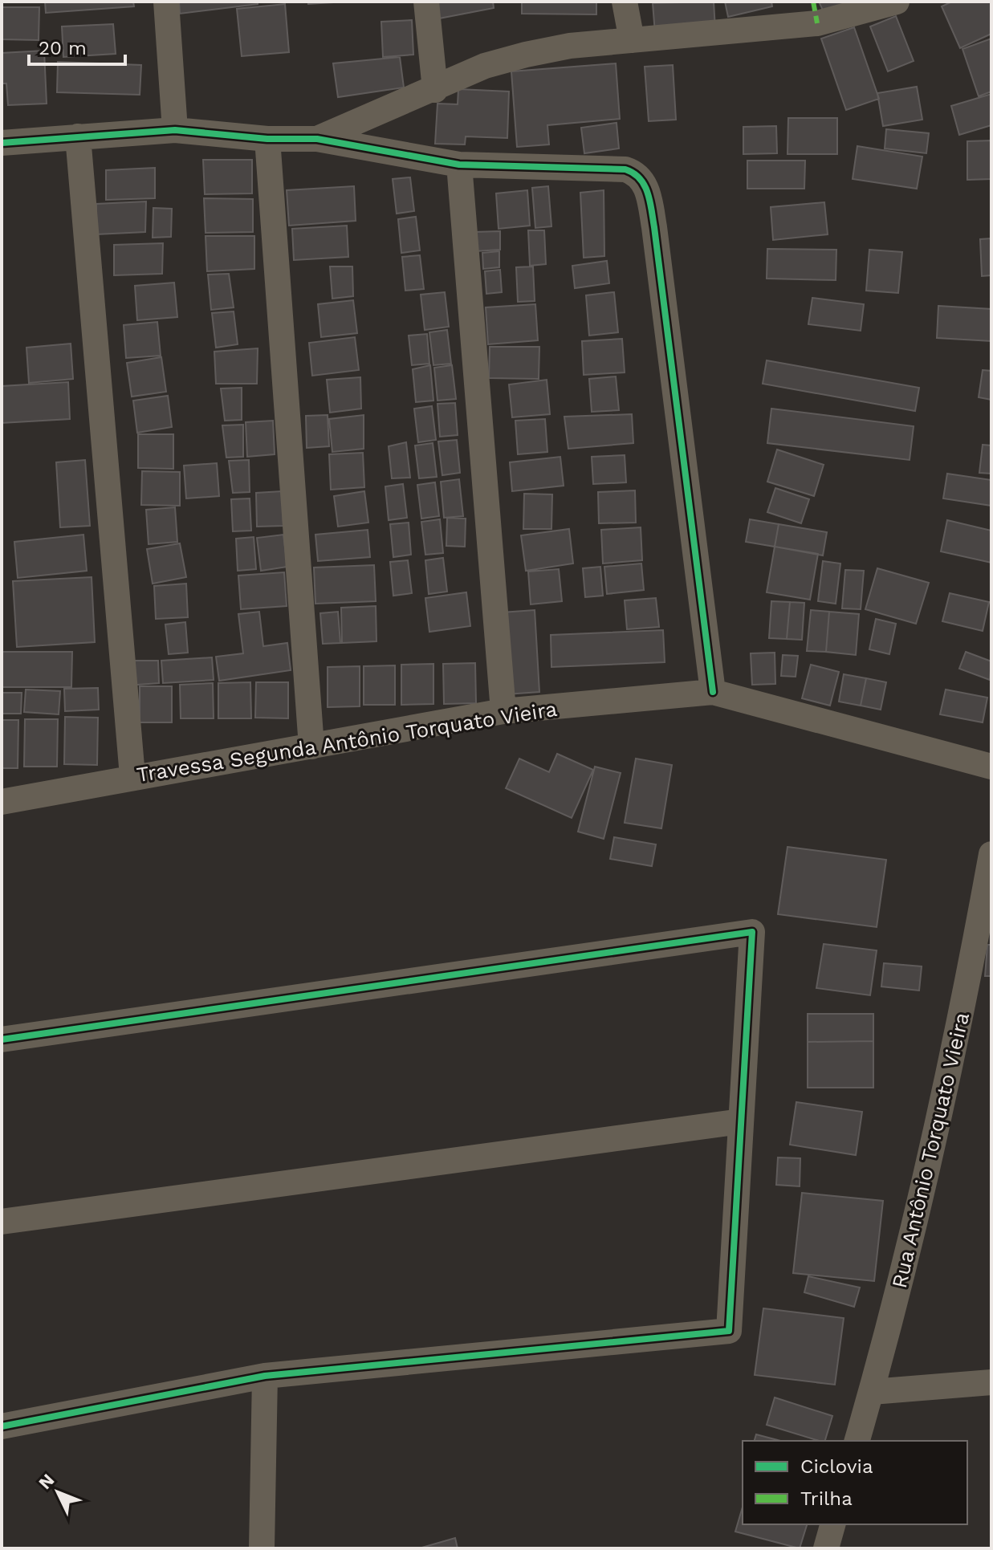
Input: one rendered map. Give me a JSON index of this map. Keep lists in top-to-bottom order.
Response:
{
  "streets": {
    "street": ["Travessa Segunda Antônio Torquato Vieira", "Rua Antônio Torquato Vieira"]
  },
  "legend": ["Ciclovia", "Trilha"],
  "scale_bar": "20 m",
  "north": "top left"
}
